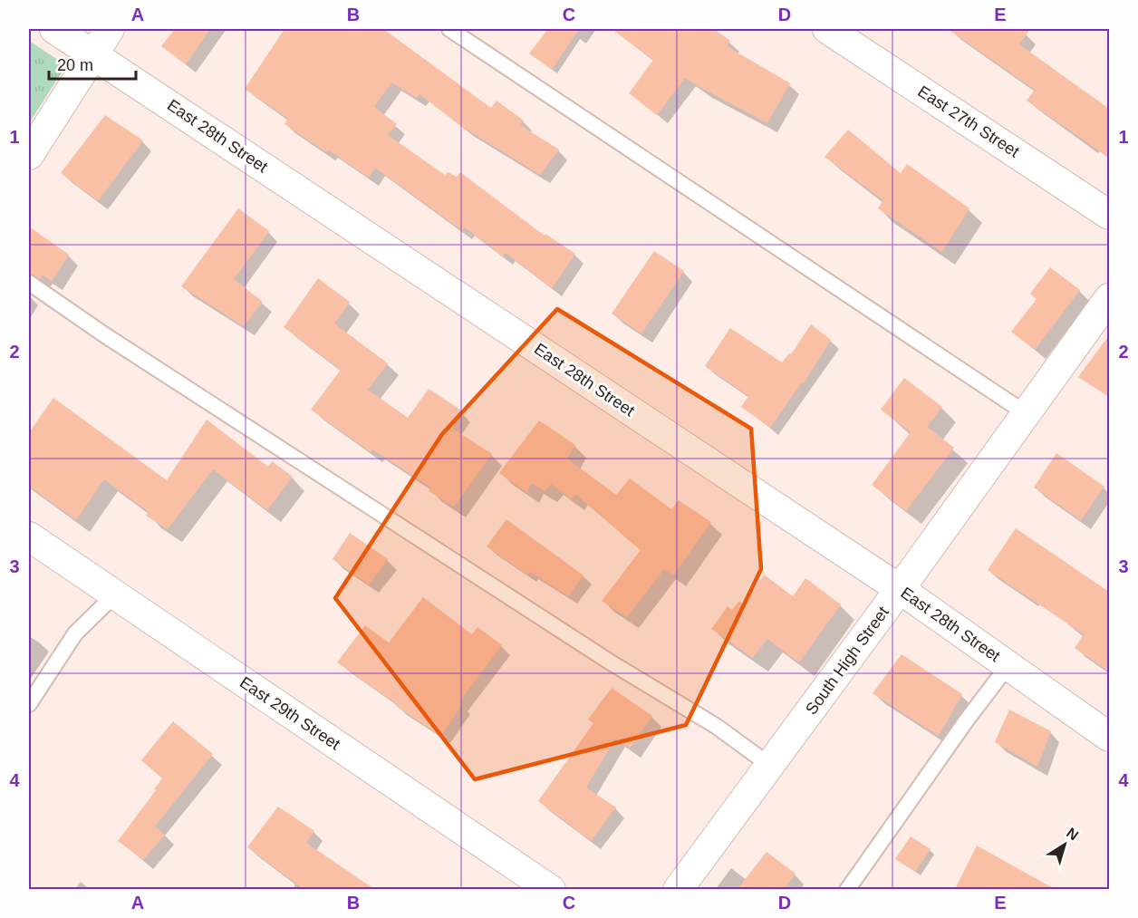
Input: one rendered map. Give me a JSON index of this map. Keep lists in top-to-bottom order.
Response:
{
  "streets": {
    "street": [
      "East 27th Street",
      "East 28th Street",
      "South High Street",
      "East 29th Street"
    ]
  },
  "crossings": [
    ["East 28th Street", "South High Street"]
  ],
  "scale_bar": "20 m",
  "north": "top right",
  "grid": {
    "columns": [
      "A",
      "B",
      "C",
      "D",
      "E"
    ],
    "rows": [
      "1",
      "2",
      "3",
      "4"
    ]
  }
}
